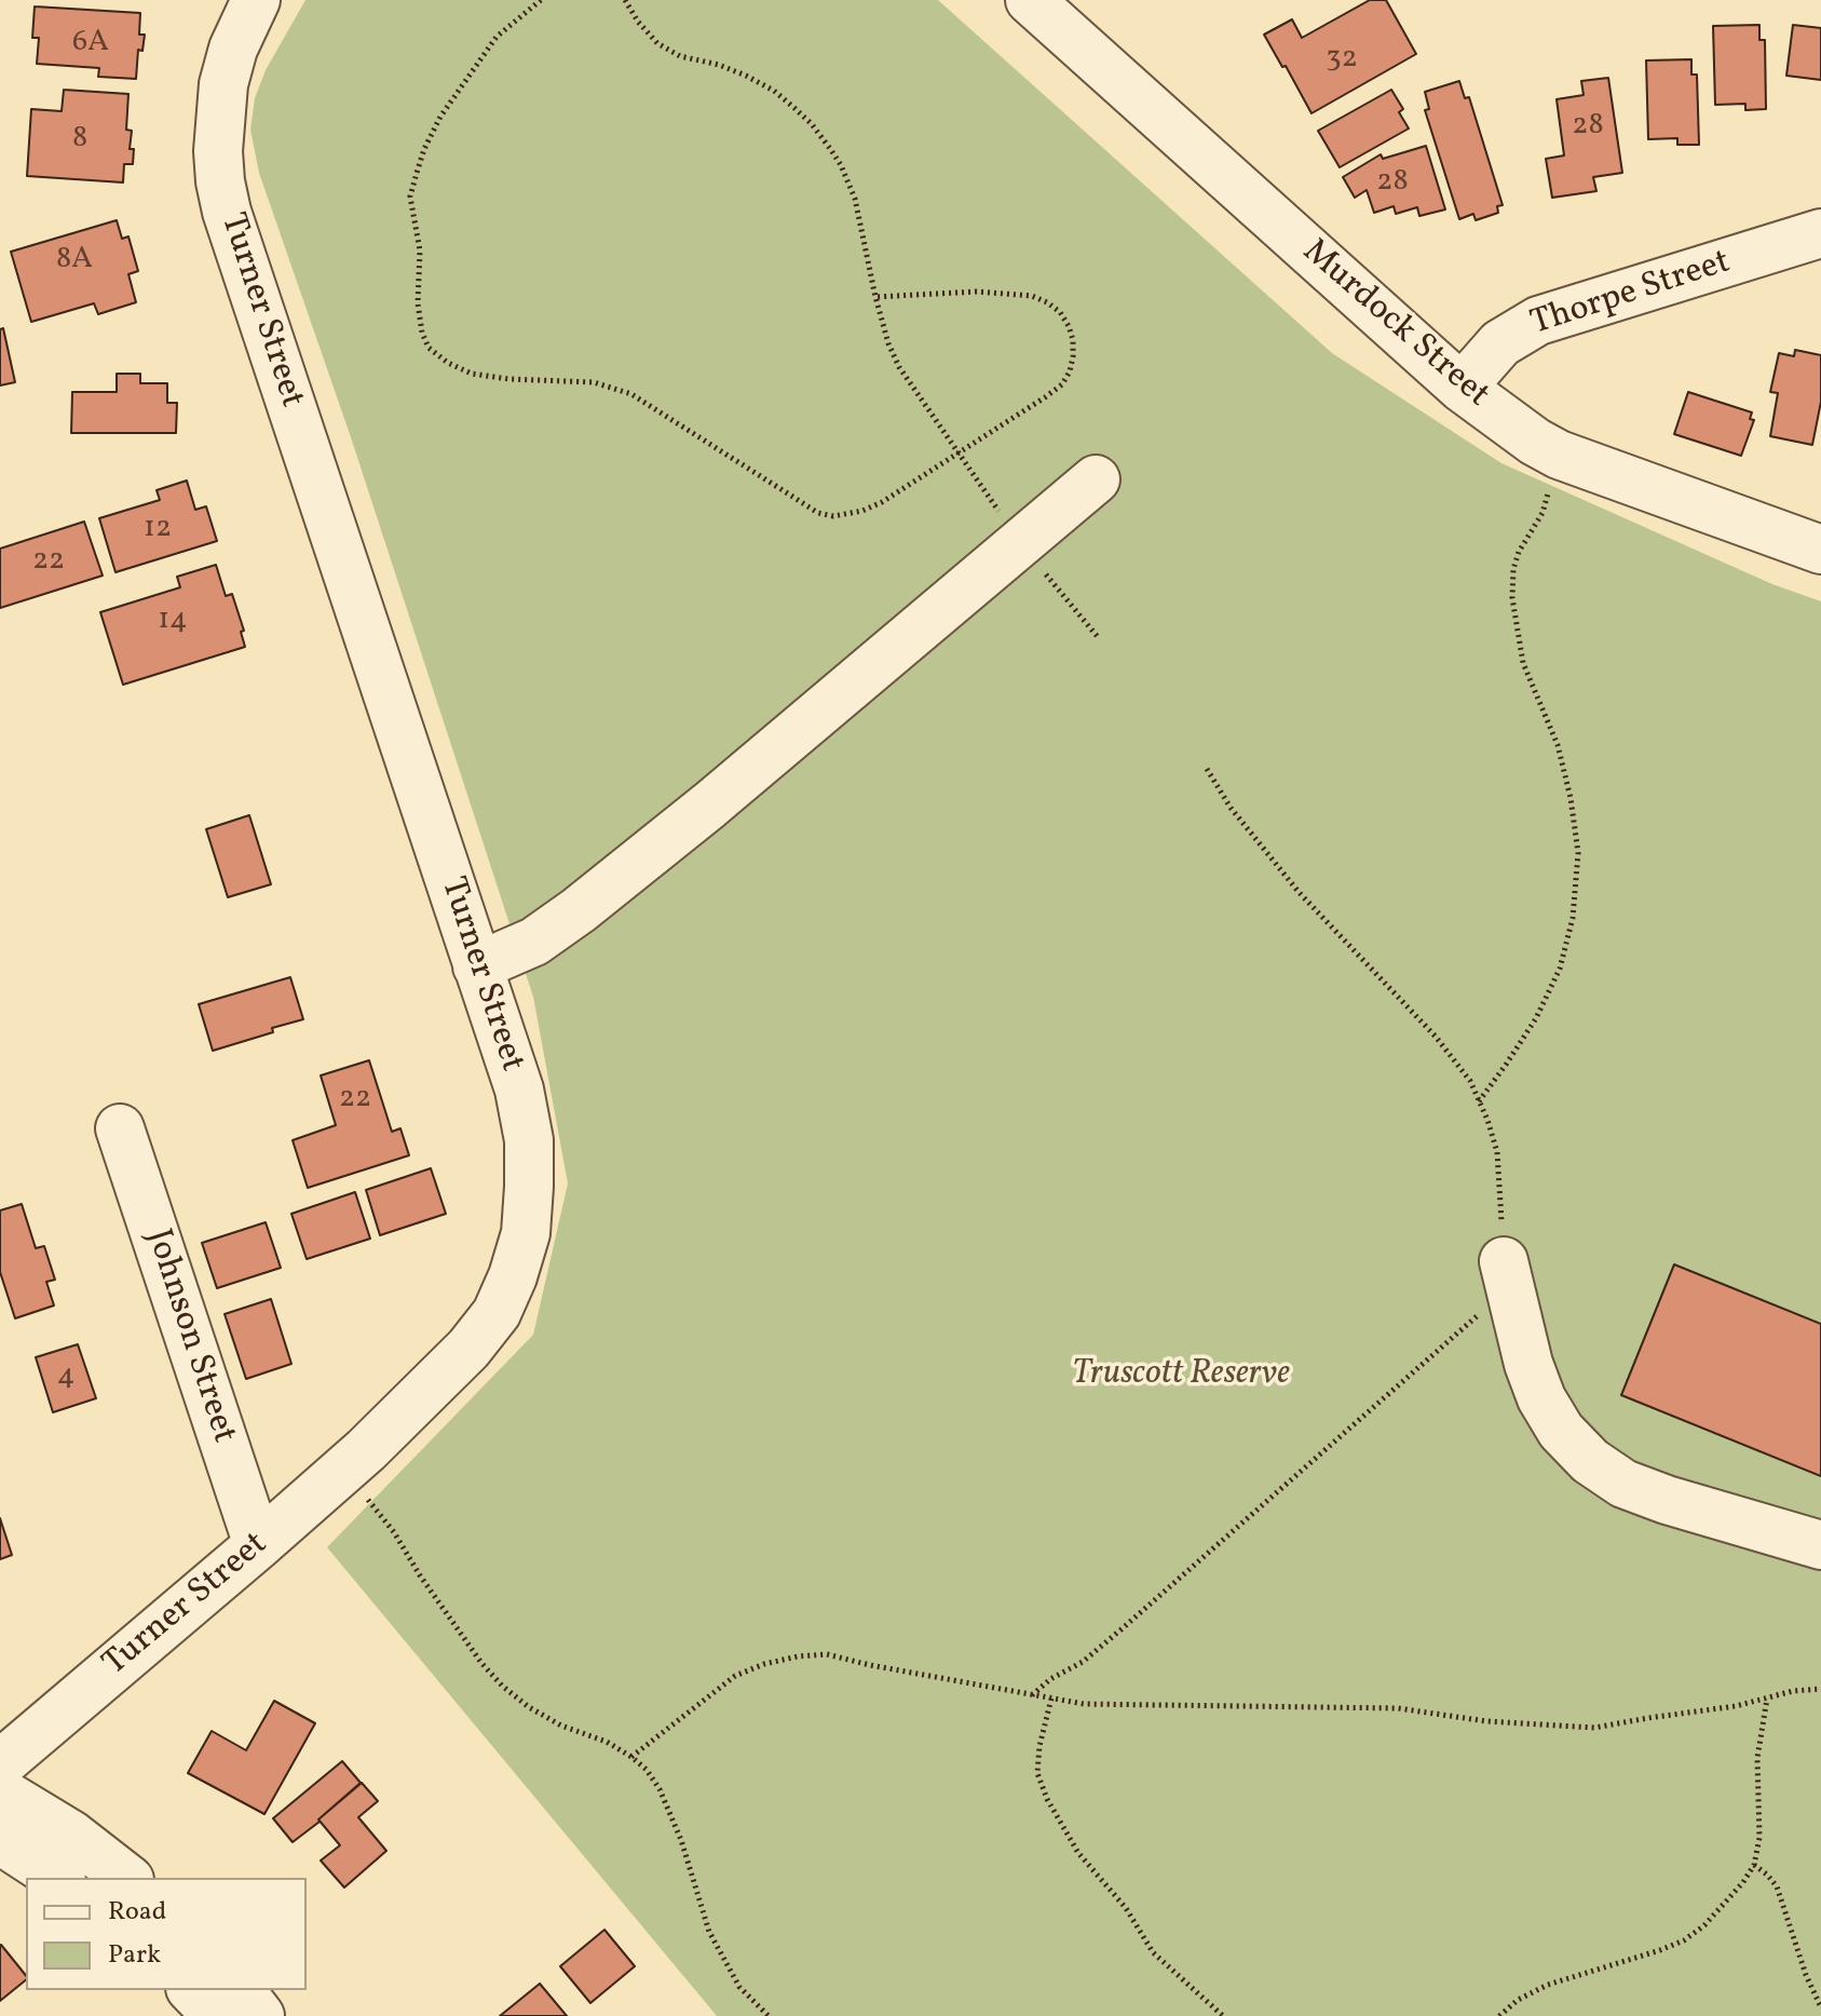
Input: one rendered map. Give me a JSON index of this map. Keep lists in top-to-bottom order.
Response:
{
  "streets": {
    "street": [
      "Thorpe Street",
      "Turner Street",
      "Murdock Street",
      "Johnson Street"
    ]
  },
  "crossings": [
    ["Thorpe Street", "Murdock Street"],
    ["Turner Street", "Johnson Street"]
  ],
  "parks": ["Truscott Reserve"],
  "house_numbers": [
    "6A",
    "32",
    "28",
    "8",
    "28",
    "8A",
    "12",
    "22",
    "14",
    "22",
    "4"
  ],
  "legend": ["Road", "Park"]
}
